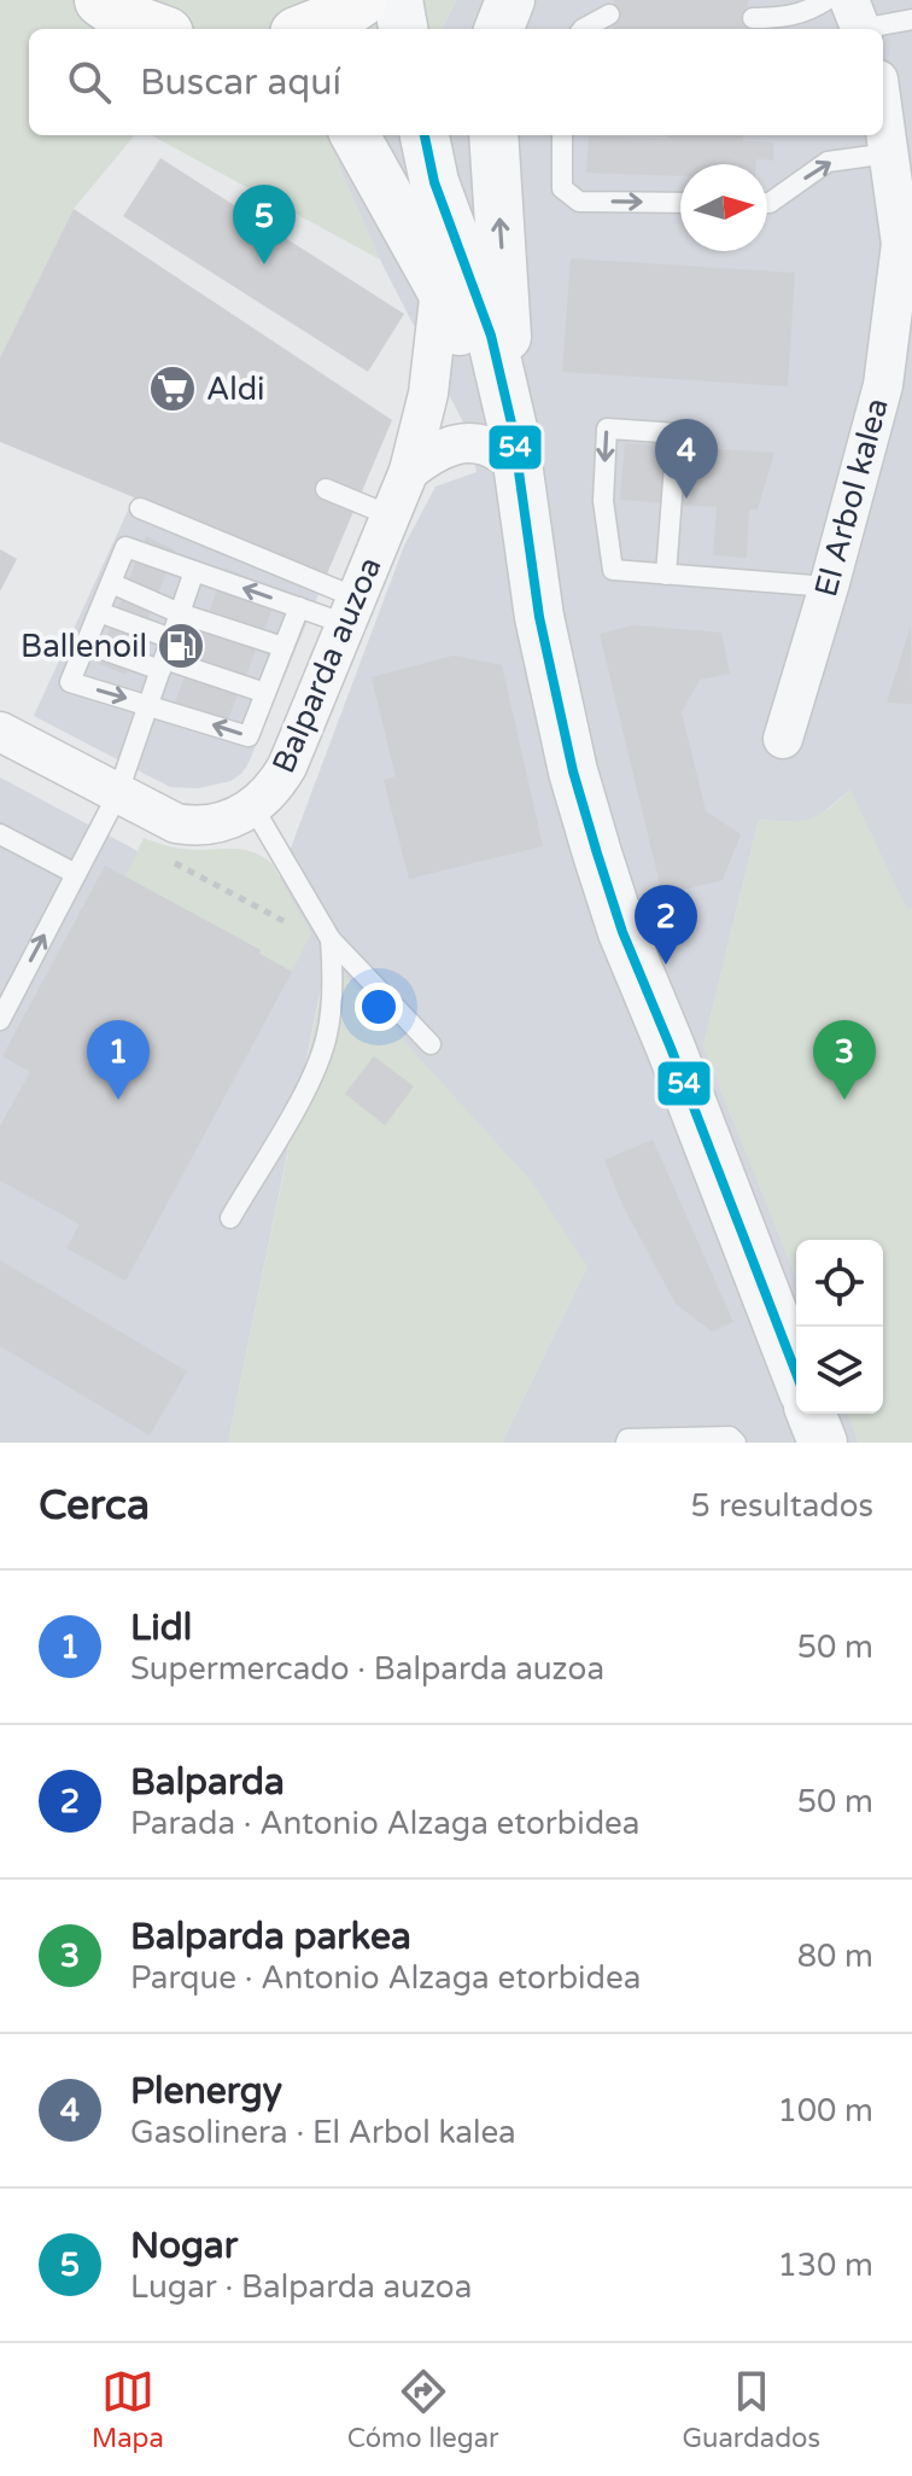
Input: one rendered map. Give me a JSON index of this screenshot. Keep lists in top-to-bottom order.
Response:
{
  "streets": {
    "street": ["El Arbol kalea", "Balparda auzoa"]
  },
  "places": {
    "supermarket": ["Aldi"],
    "fuel station": ["Ballenoil"]
  },
  "lines": ["transit line 54"],
  "north": "right",
  "page": {
    "search": "Buscar aquí",
    "pins": [
      "5",
      "4",
      "2",
      "1",
      "3"
    ],
    "heading": ["Cerca", "5 resultados"],
    "list": [
      {
        "mark": "1",
        "name": "Lidl",
        "note": "Supermercado · Balparda auzoa",
        "value": "50 m"
      },
      {
        "mark": "2",
        "name": "Balparda",
        "note": "Parada · Antonio Alzaga etorbidea",
        "value": "50 m"
      },
      {
        "mark": "3",
        "name": "Balparda parkea",
        "note": "Parque · Antonio Alzaga etorbidea",
        "value": "80 m"
      },
      {
        "mark": "4",
        "name": "Plenergy",
        "note": "Gasolinera · El Arbol kalea",
        "value": "100 m"
      },
      {
        "mark": "5",
        "name": "Nogar",
        "note": "Lugar · Balparda auzoa",
        "value": "130 m"
      }
    ],
    "nav": ["Mapa", "Cómo llegar", "Guardados"]
  }
}
